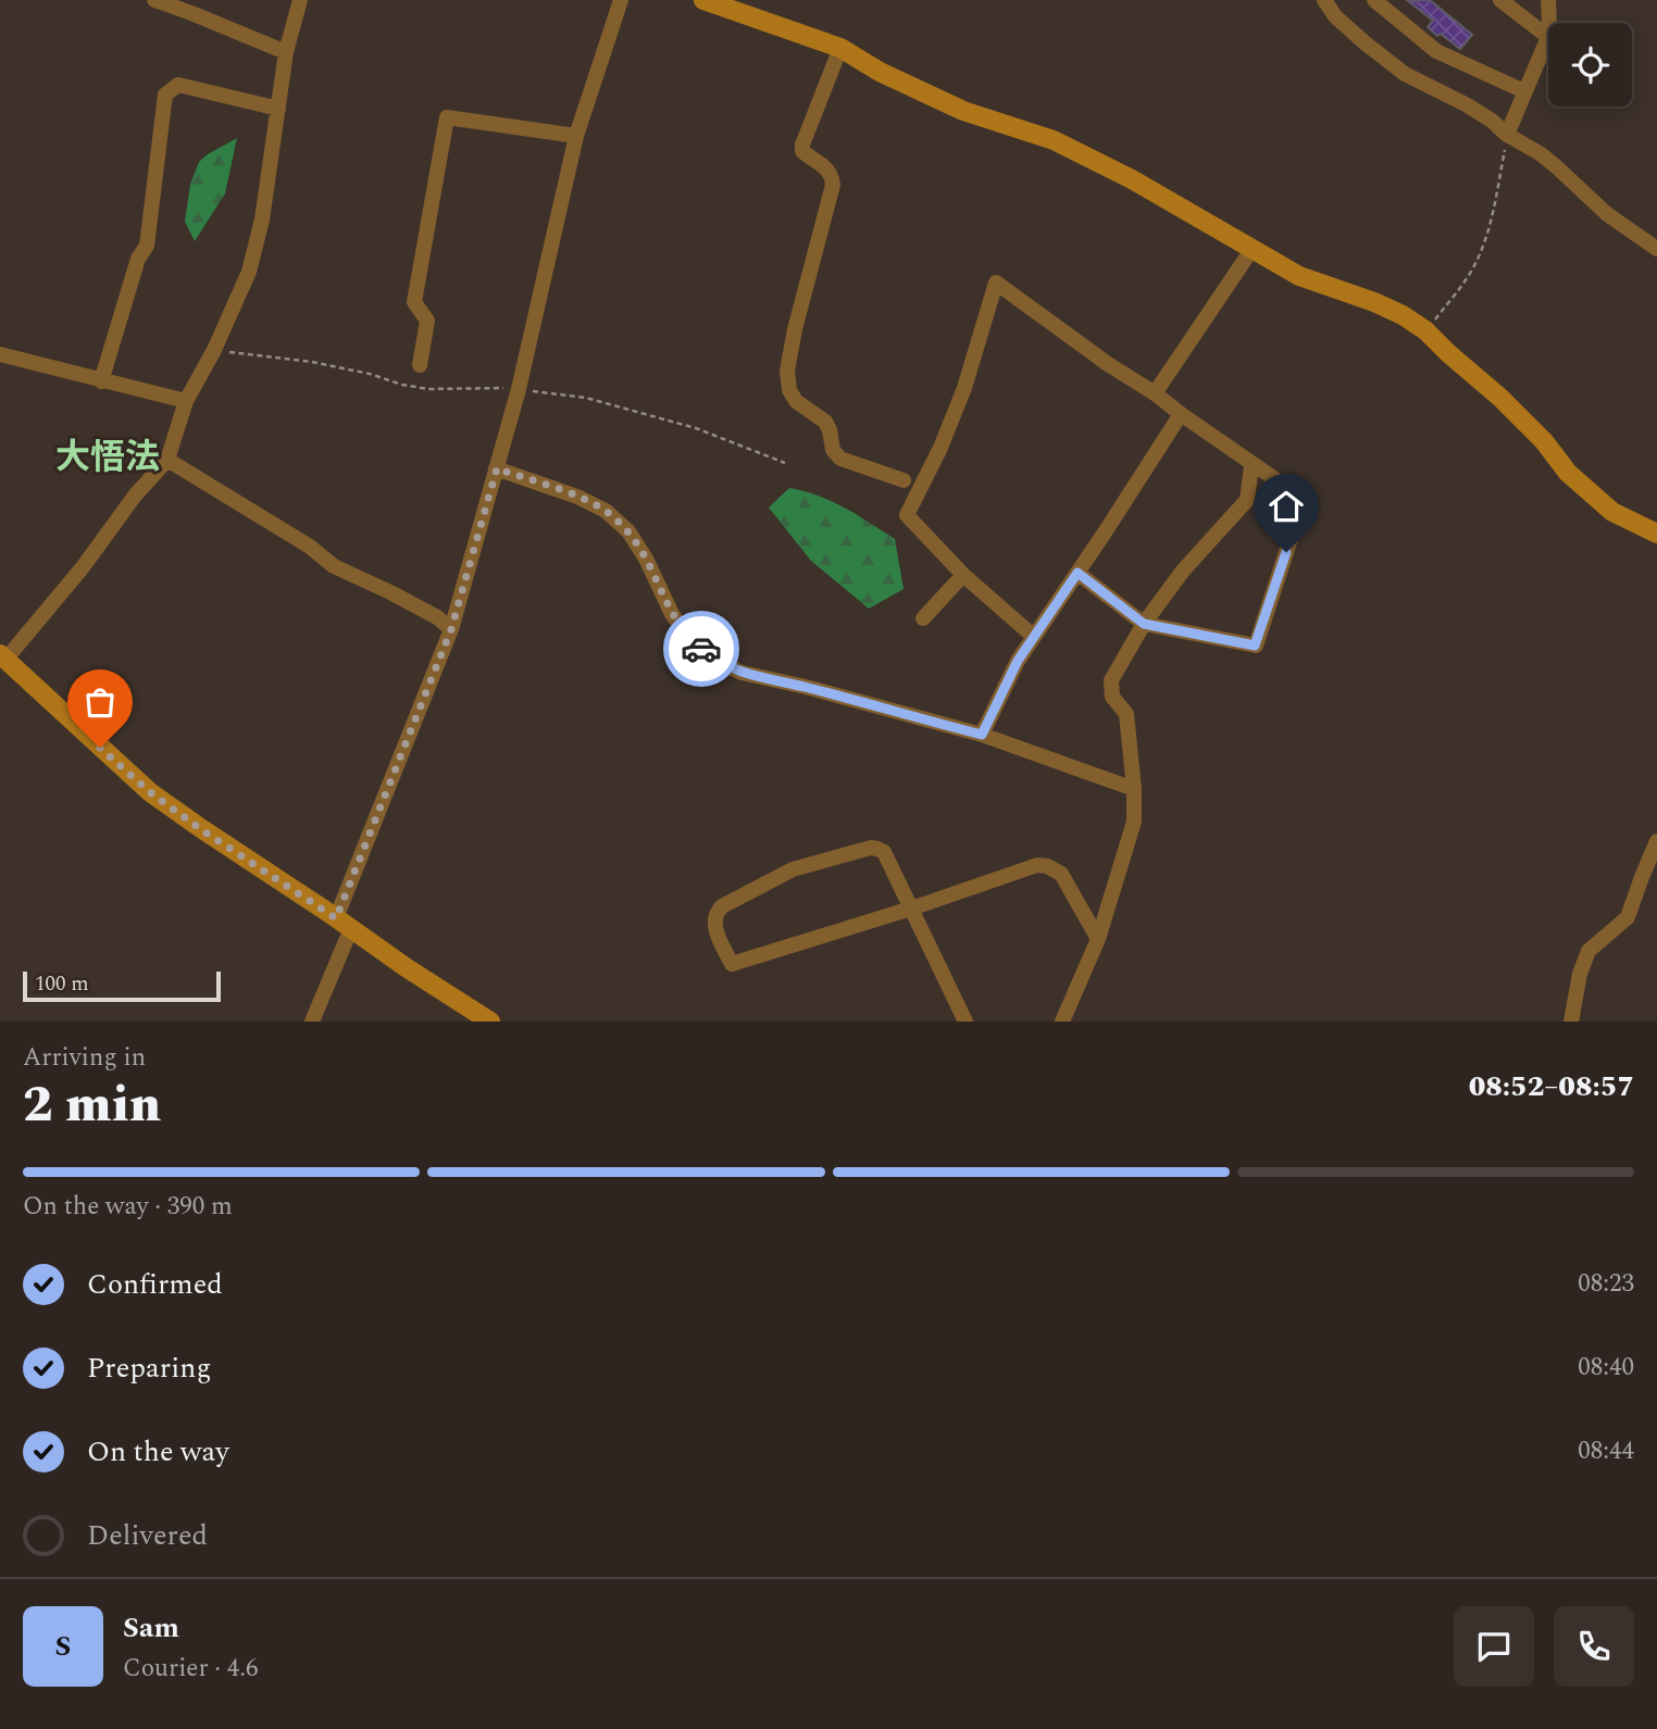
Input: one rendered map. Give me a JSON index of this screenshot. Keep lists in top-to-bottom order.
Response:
{
  "districts": ["大悟法"],
  "scale_bar": "100 m",
  "page": {
    "scale": "100 m",
    "heading": ["2 min", "Arriving in", "08:52–08:57"],
    "panel": ["Sam", "Courier · 4.6"],
    "bar": "On the way · 390 m",
    "list": [
      ["Confirmed", "08:23"],
      ["Preparing", "08:40"],
      ["On the way", "08:44"],
      "Delivered"
    ],
    "round": "S"
  }
}
